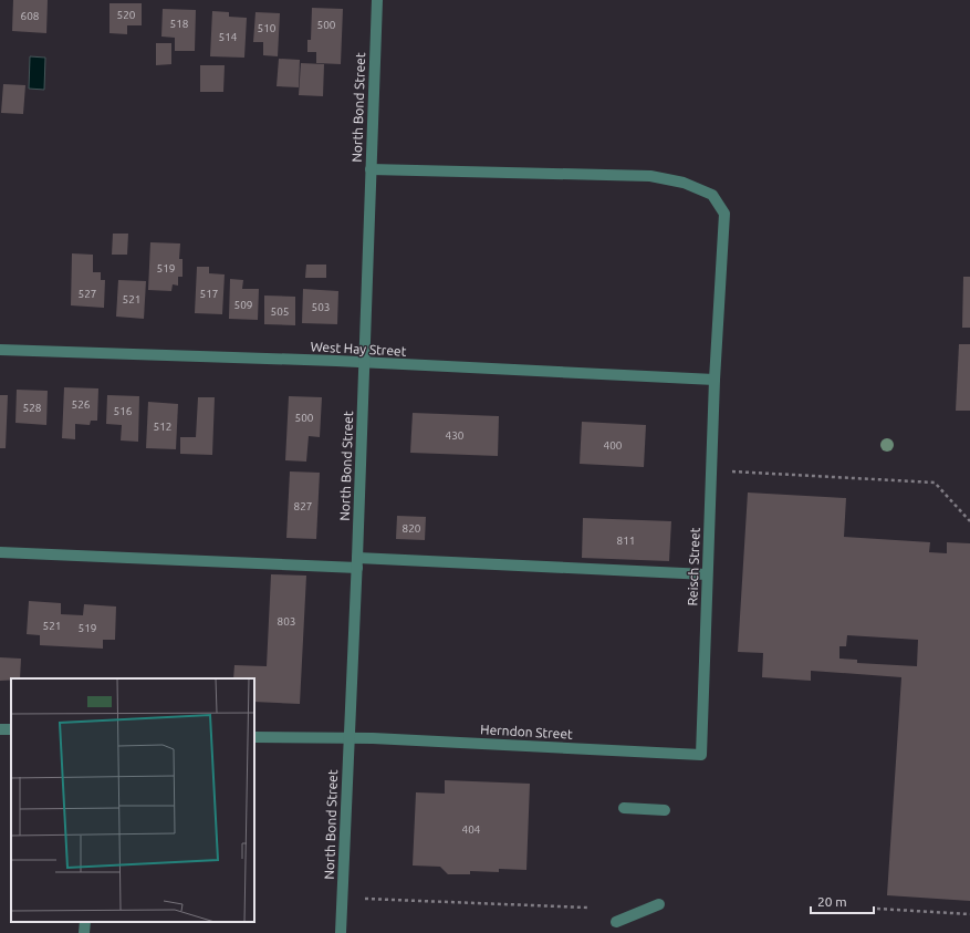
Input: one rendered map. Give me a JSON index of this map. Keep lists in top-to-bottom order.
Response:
{
  "streets": {
    "street": [
      "North Bond Street",
      "West Hay Street",
      "Reisch Street",
      "Herndon Street"
    ]
  },
  "crossings": [
    ["North Bond Street", "West Hay Street"],
    ["North Bond Street", "Reisch Street"],
    ["North Bond Street", "Herndon Street"],
    ["West Hay Street", "Reisch Street"],
    ["Reisch Street", "Herndon Street"]
  ],
  "house_numbers": [
    "520",
    "608",
    "518",
    "500",
    "510",
    "514",
    "519",
    "527",
    "517",
    "521",
    "509",
    "503",
    "505",
    "526",
    "528",
    "516",
    "500",
    "512",
    "430",
    "400",
    "827",
    "820",
    "811",
    "803",
    "521",
    "519",
    "404"
  ],
  "scale_bar": "20 m"
}
